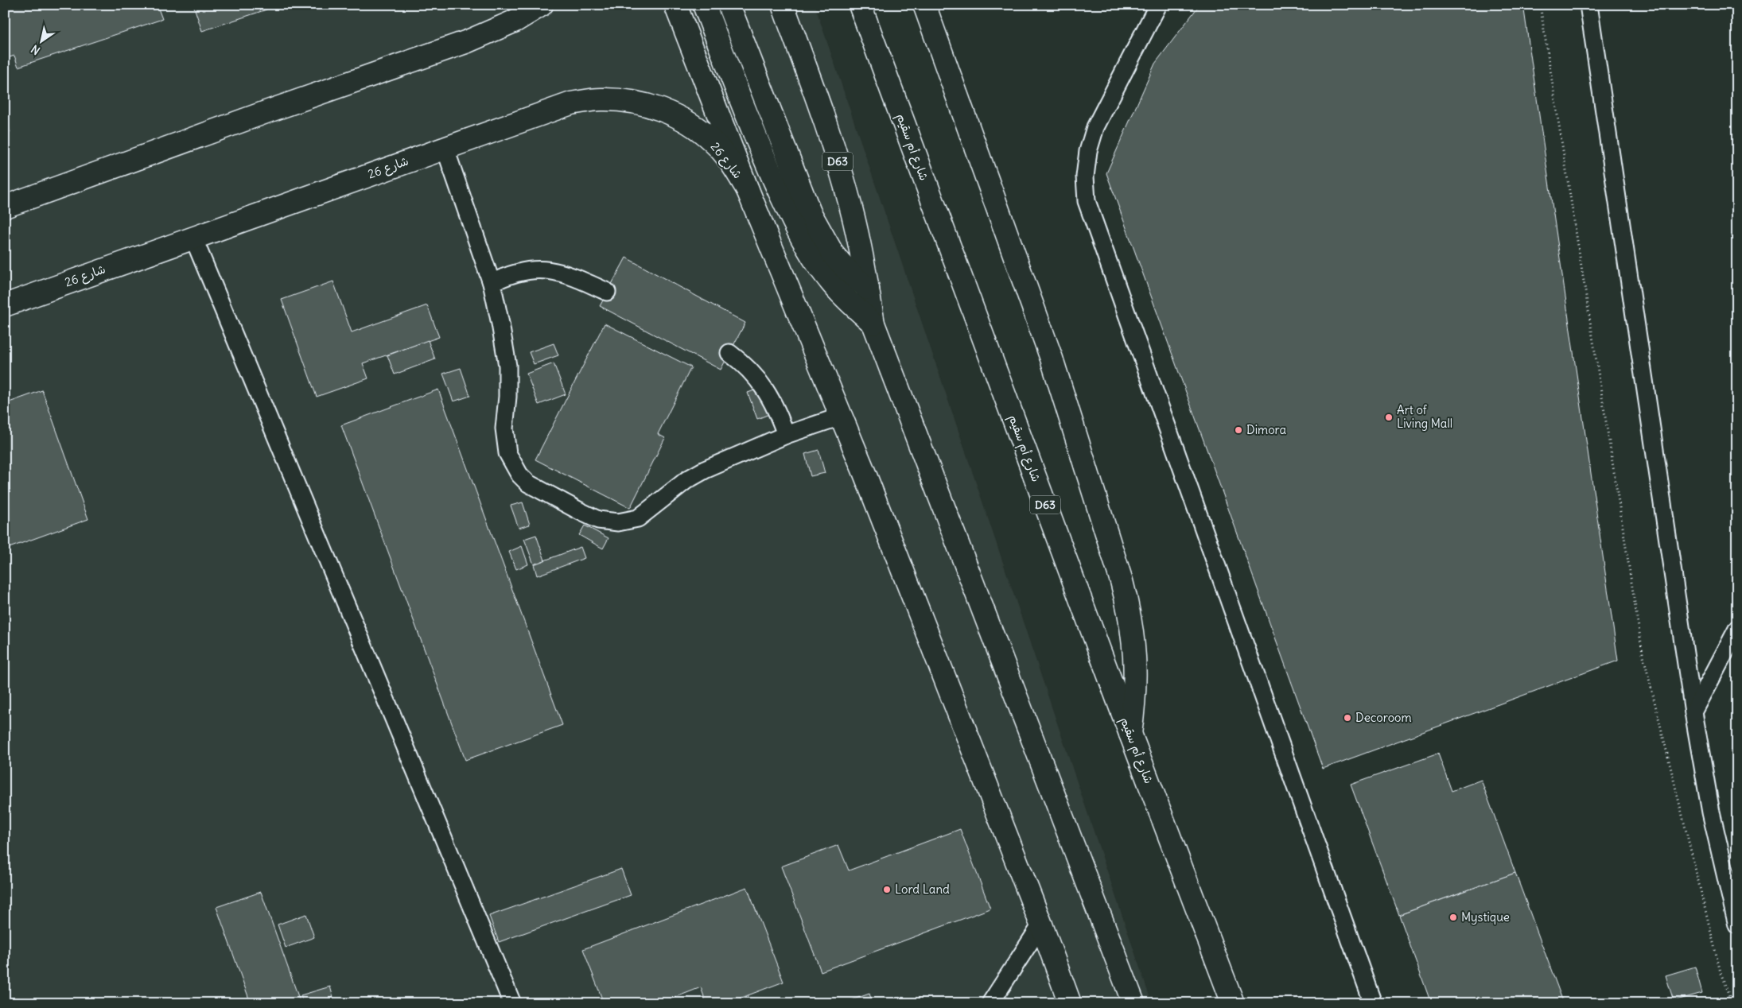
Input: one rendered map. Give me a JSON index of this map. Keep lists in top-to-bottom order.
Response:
{
  "streets": {
    "main road": ["شارع أم سقيم", "شارع 26", "D63"]
  },
  "places": [
    "Art of Living Mall",
    "Dimora",
    "Decoroom",
    "Lord Land",
    "Mystique"
  ],
  "north": "bottom left"
}
